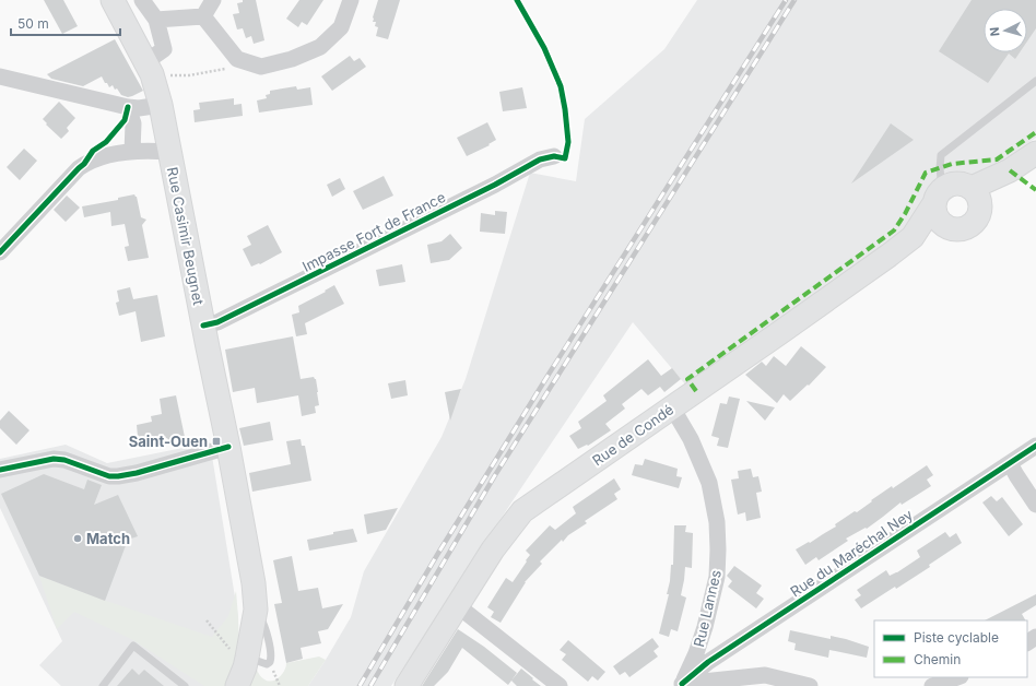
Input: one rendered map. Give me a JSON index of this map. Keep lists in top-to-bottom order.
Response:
{
  "streets": {
    "main road": ["Rue Casimir Beugnet", "Rue de Condé"],
    "street": ["Impasse Fort de France", "Rue du Maréchal Ney", "Rue Lannes"]
  },
  "crossings": [
    ["Impasse Fort de France", "Rue Casimir Beugnet"],
    ["Rue de Condé", "Rue Lannes"],
    ["Rue du Maréchal Ney", "Rue Lannes"]
  ],
  "places": {
    "transit": ["Saint-Ouen"],
    "other": ["Match"]
  },
  "legend": ["Piste cyclable", "Chemin"],
  "scale_bar": "50 m",
  "north": "left"
}
